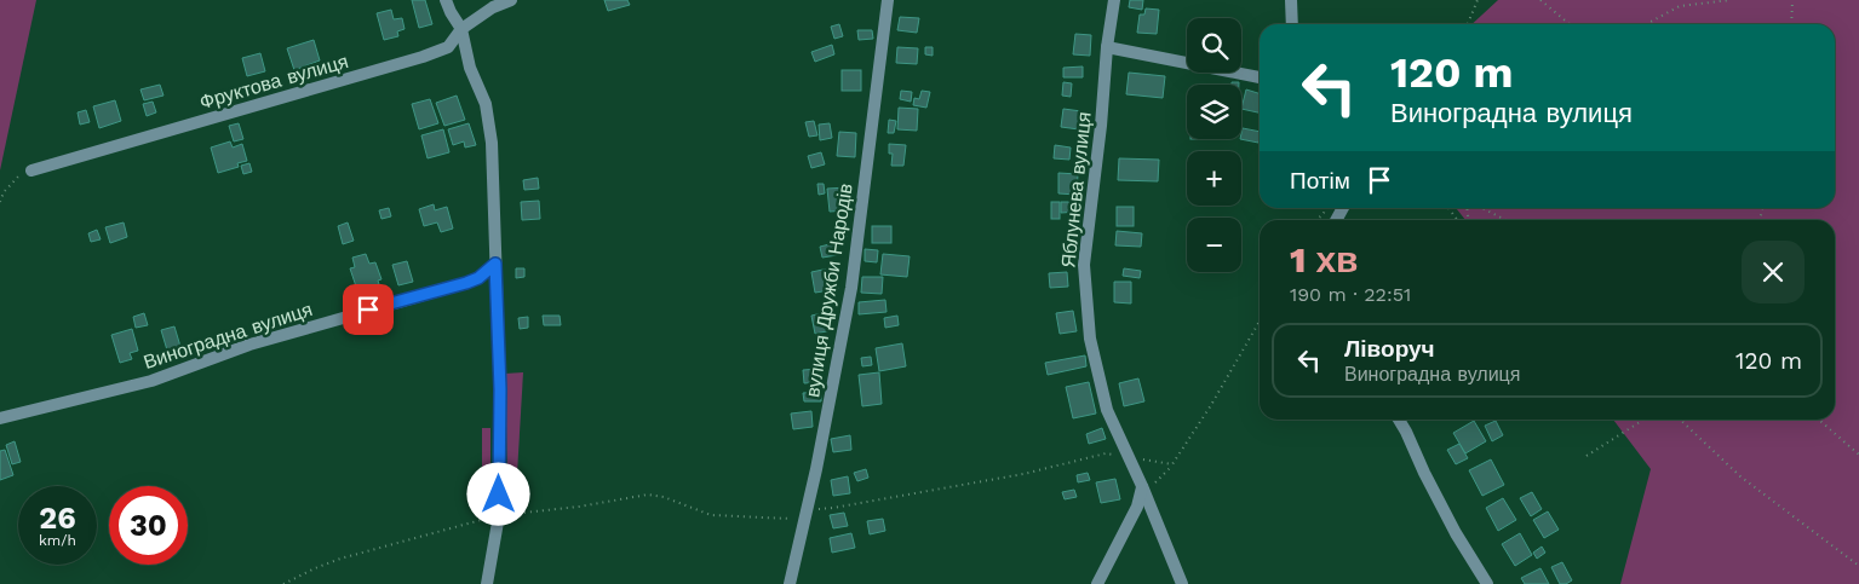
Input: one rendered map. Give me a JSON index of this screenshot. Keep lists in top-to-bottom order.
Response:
{
  "streets": {
    "street": [
      "Фруктова вулиця",
      "Яблунева вулиця",
      "вулиця Дружби Народів",
      "Виноградна вулиця"
    ]
  },
  "page": {
    "map_buttons": ["+", "−"],
    "turn": ["120 m", "Виноградна вулиця"],
    "then": "Потім",
    "heading": ["1 хв", "190 m · 22:51"],
    "list": [
      {
        "name": "Ліворуч",
        "note": "Виноградна вулиця",
        "value": "120 m"
      }
    ],
    "speed": "26 km/h",
    "limit": "30"
  }
}
